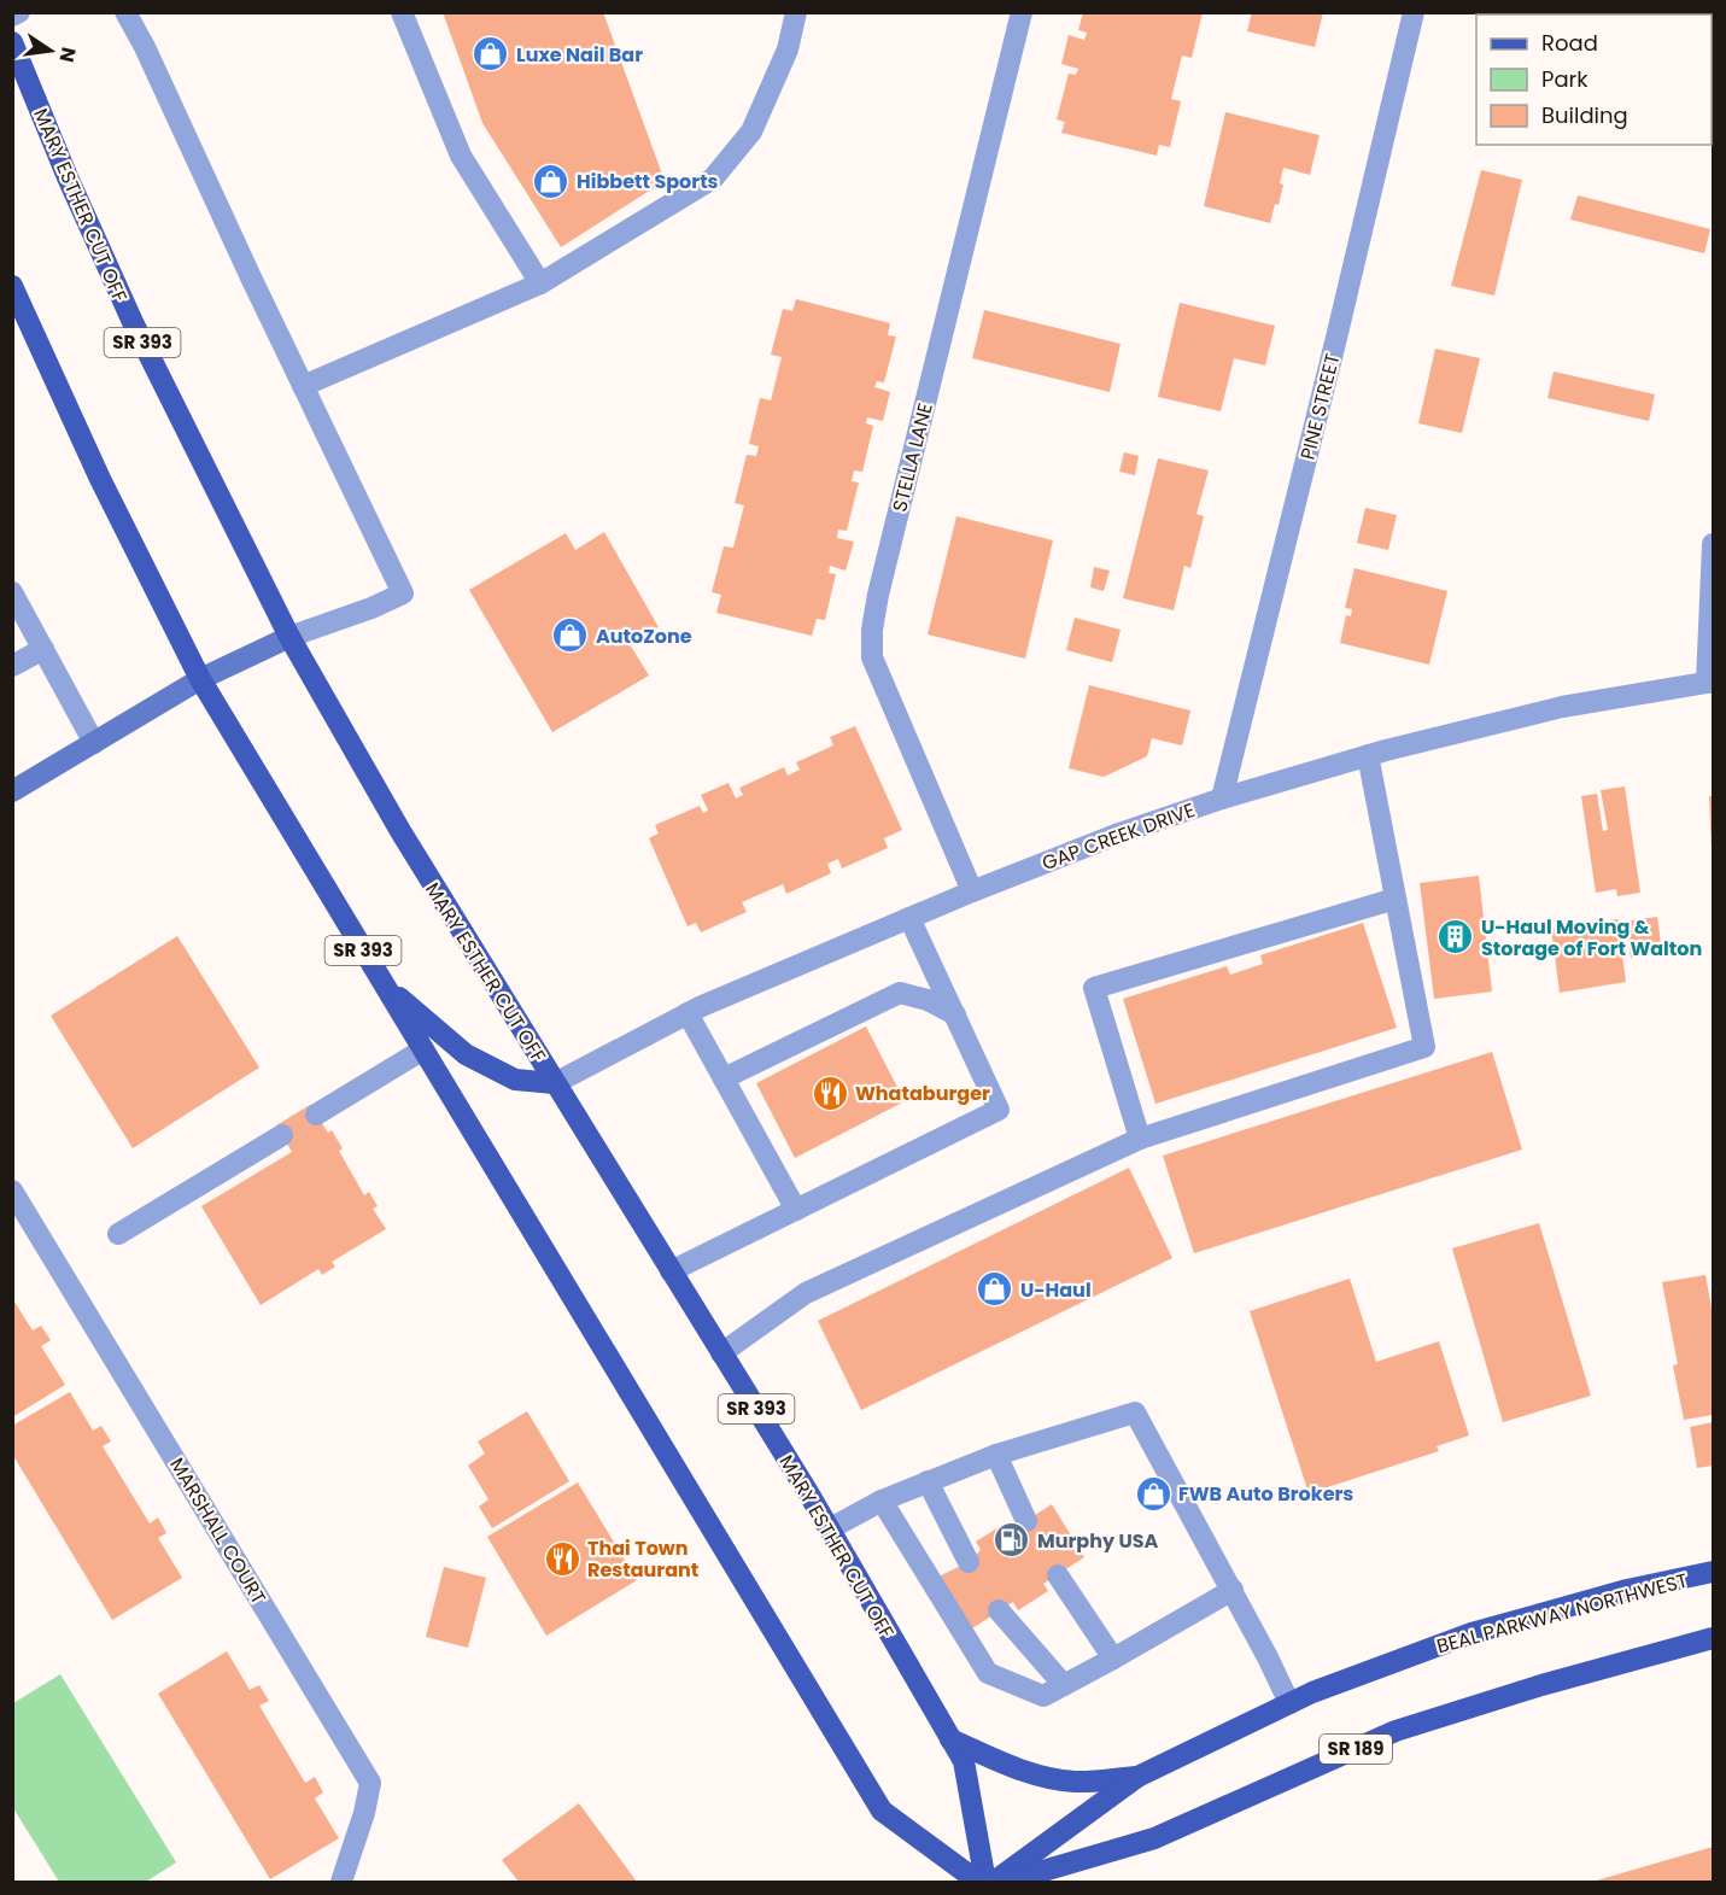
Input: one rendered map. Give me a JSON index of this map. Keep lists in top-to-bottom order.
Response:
{
  "streets": {
    "main road": [
      "MARY ESTHER CUT OFF",
      "SR 393",
      "BEAL PARKWAY NORTHWEST",
      "SR 189"
    ],
    "street": [
      "PINE STREET",
      "STELLA LANE",
      "GAP CREEK DRIVE",
      "MARSHALL COURT"
    ]
  },
  "crossings": [
    ["MARY ESTHER CUT OFF", "GAP CREEK DRIVE"],
    ["PINE STREET", "GAP CREEK DRIVE"],
    ["STELLA LANE", "GAP CREEK DRIVE"]
  ],
  "places": {
    "shop": [
      "Luxe Nail Bar",
      "Hibbett Sports",
      "AutoZone",
      "U-Haul",
      "FWB Auto Brokers"
    ],
    "building": ["U-Haul Moving & Storage of Fort Walton"],
    "restaurant": ["Whataburger", "Thai Town Restaurant"],
    "fuel station": ["Murphy USA"]
  },
  "legend": ["Road", "Park", "Building"],
  "north": "right"
}
